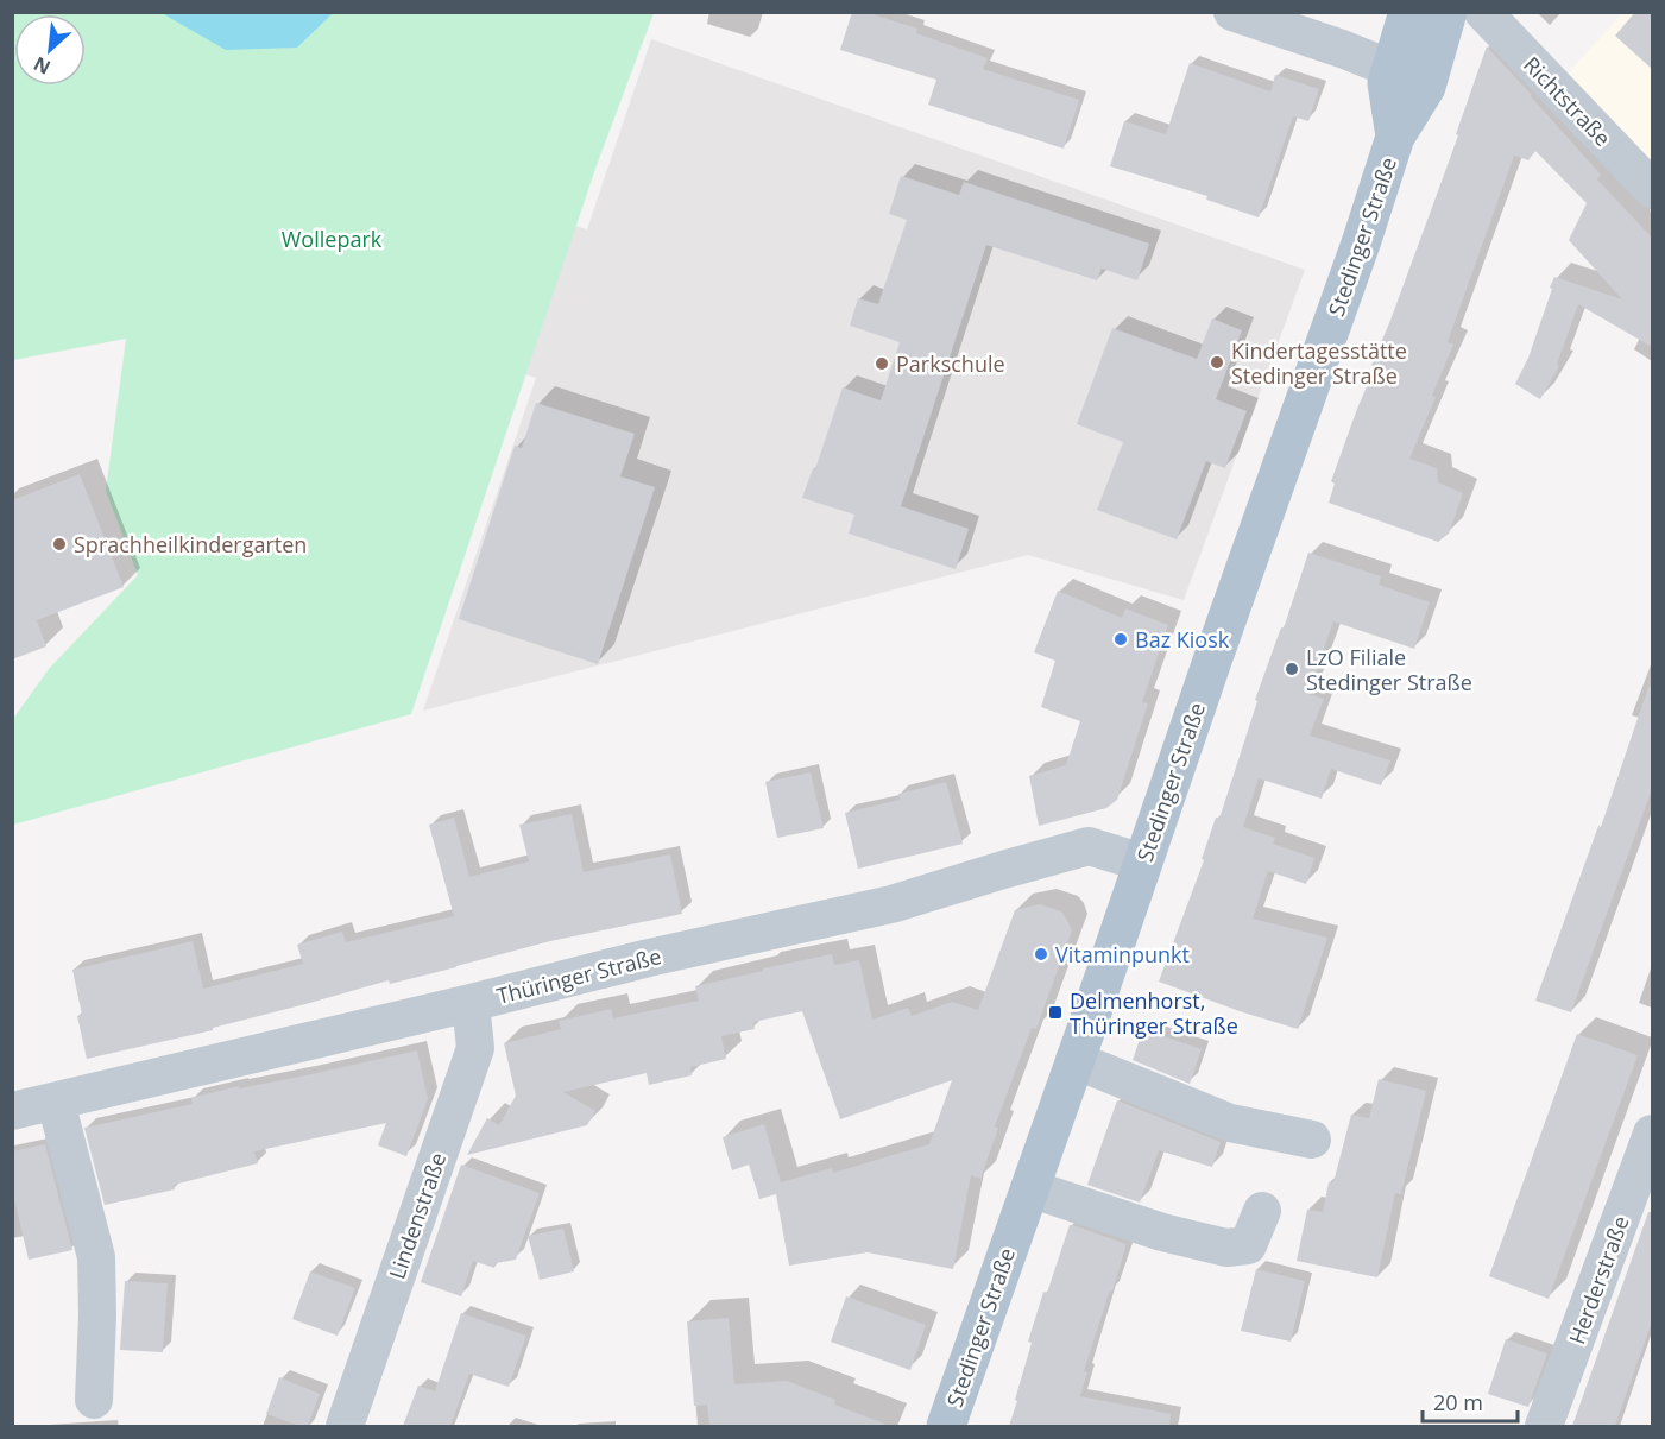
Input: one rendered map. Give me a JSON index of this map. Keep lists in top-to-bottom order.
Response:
{
  "streets": {
    "main road": ["Stedinger Straße"],
    "street": [
      "Richtstraße",
      "Thüringer Straße",
      "Lindenstraße",
      "Herderstraße"
    ]
  },
  "crossings": [
    ["Stedinger Straße", "Thüringer Straße"],
    ["Thüringer Straße", "Lindenstraße"]
  ],
  "parks": ["Wollepark"],
  "places": {
    "other": [
      "Kindertagesstätte Stedinger Straße",
      "Parkschule",
      "Sprachheilkindergarten",
      "Baz Kiosk",
      "LzO Filiale Stedinger Straße",
      "Vitaminpunkt"
    ],
    "transit": ["Delmenhorst, Thüringer Straße"]
  },
  "scale_bar": "20 m",
  "north": "bottom left"
}
